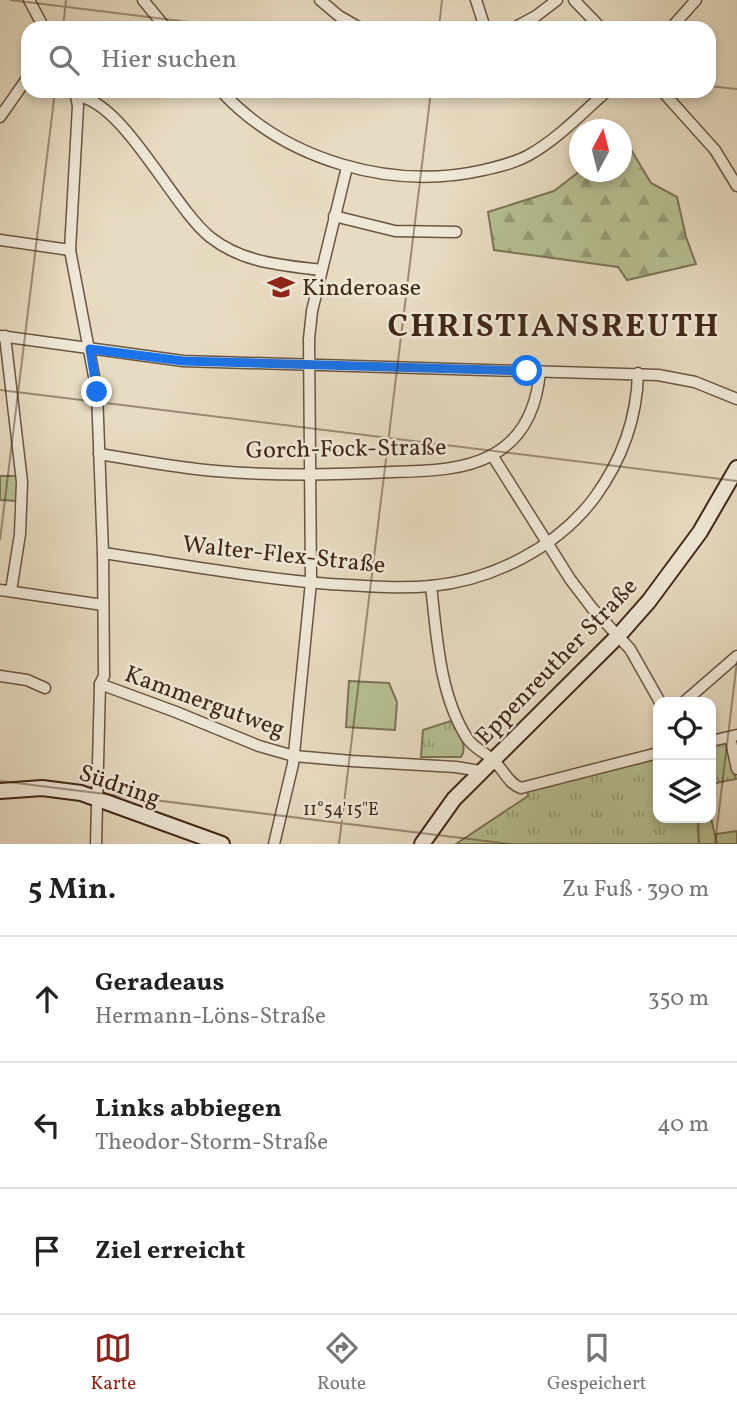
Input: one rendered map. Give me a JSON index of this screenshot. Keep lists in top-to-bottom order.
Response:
{
  "streets": {
    "main road": ["Eppenreuther Straße", "Südring"],
    "street": ["Gorch-Fock-Straße", "Walter-Flex-Straße", "Kammergutweg"]
  },
  "crossings": [
    ["Gorch-Fock-Straße", "Kammergutweg"],
    ["Walter-Flex-Straße", "Kammergutweg"],
    ["Eppenreuther Straße", "Kammergutweg"]
  ],
  "districts": ["CHRISTIANSREUTH"],
  "places": {
    "school or university": ["Kinderoase"]
  },
  "north": "top",
  "page": {
    "search": "Hier suchen",
    "heading": ["5 Min.", "Zu Fuß · 390 m"],
    "list": [
      ["Geradeaus", "Hermann-Löns-Straße", "350 m"],
      ["Links abbiegen", "Theodor-Storm-Straße", "40 m"],
      "Ziel erreicht"
    ],
    "nav": ["Karte", "Route", "Gespeichert"]
  },
  "coordinates": ["11°54'15\"E"]
}
